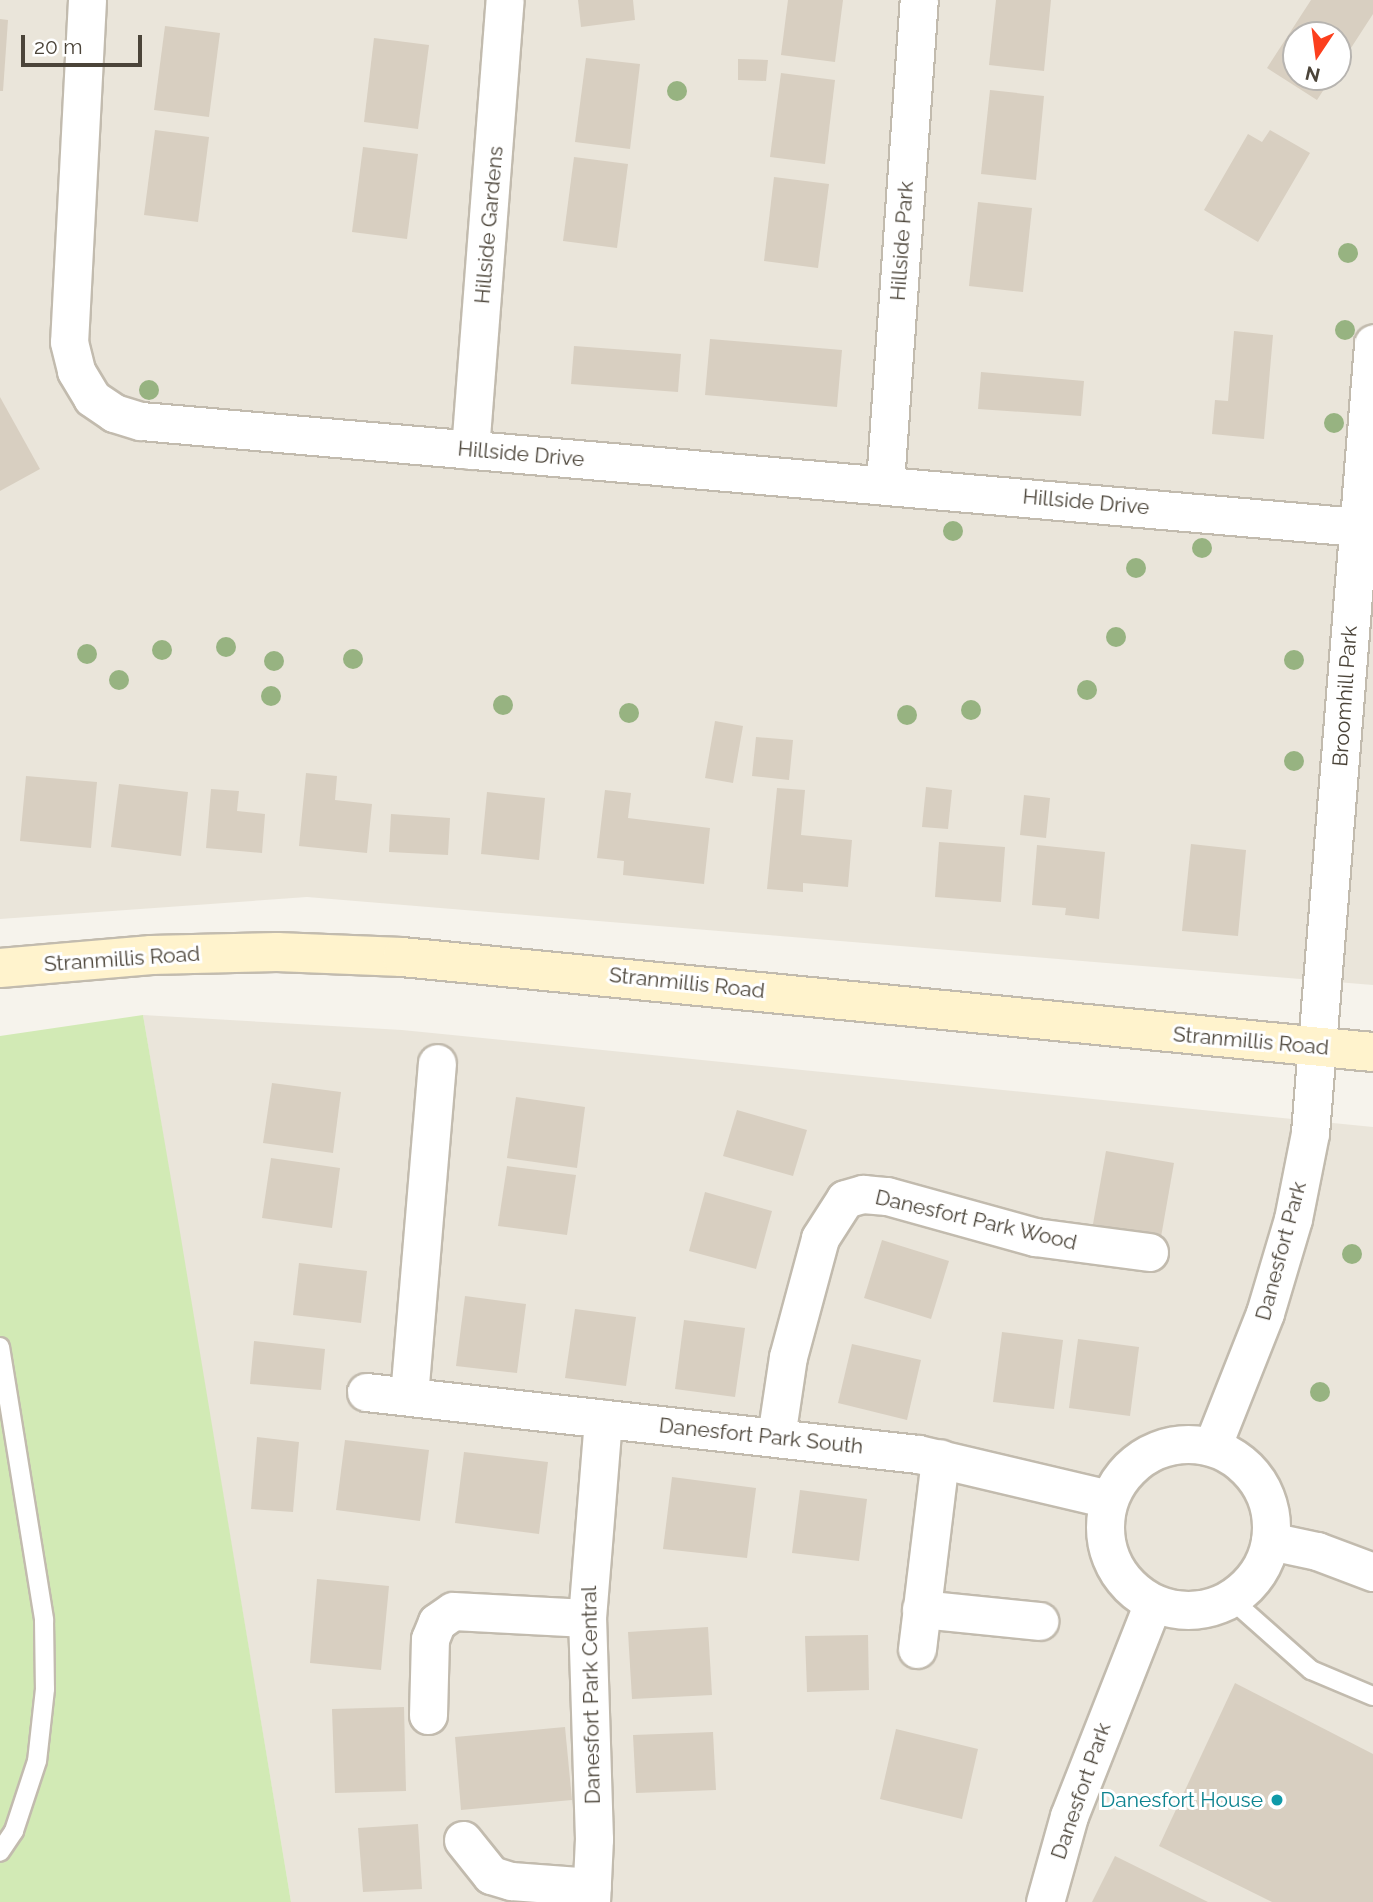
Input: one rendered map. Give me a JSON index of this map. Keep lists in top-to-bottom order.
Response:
{
  "streets": {
    "street": [
      "Hillside Gardens",
      "Hillside Park",
      "Hillside Drive",
      "Broomhill Park",
      "Stranmillis Road",
      "Danesfort Park Wood",
      "Danesfort Park",
      "Danesfort Park South",
      "Danesfort Park Central"
    ]
  },
  "crossings": [
    ["Hillside Gardens", "Hillside Drive"],
    ["Hillside Park", "Hillside Drive"],
    ["Hillside Drive", "Broomhill Park"],
    ["Broomhill Park", "Stranmillis Road"],
    ["Broomhill Park", "Danesfort Park"],
    ["Stranmillis Road", "Danesfort Park"],
    ["Danesfort Park Wood", "Danesfort Park South"],
    ["Danesfort Park", "Danesfort Park South"],
    ["Danesfort Park South", "Danesfort Park Central"]
  ],
  "places": ["Danesfort House"],
  "scale_bar": "20 m",
  "north": "bottom"
}
